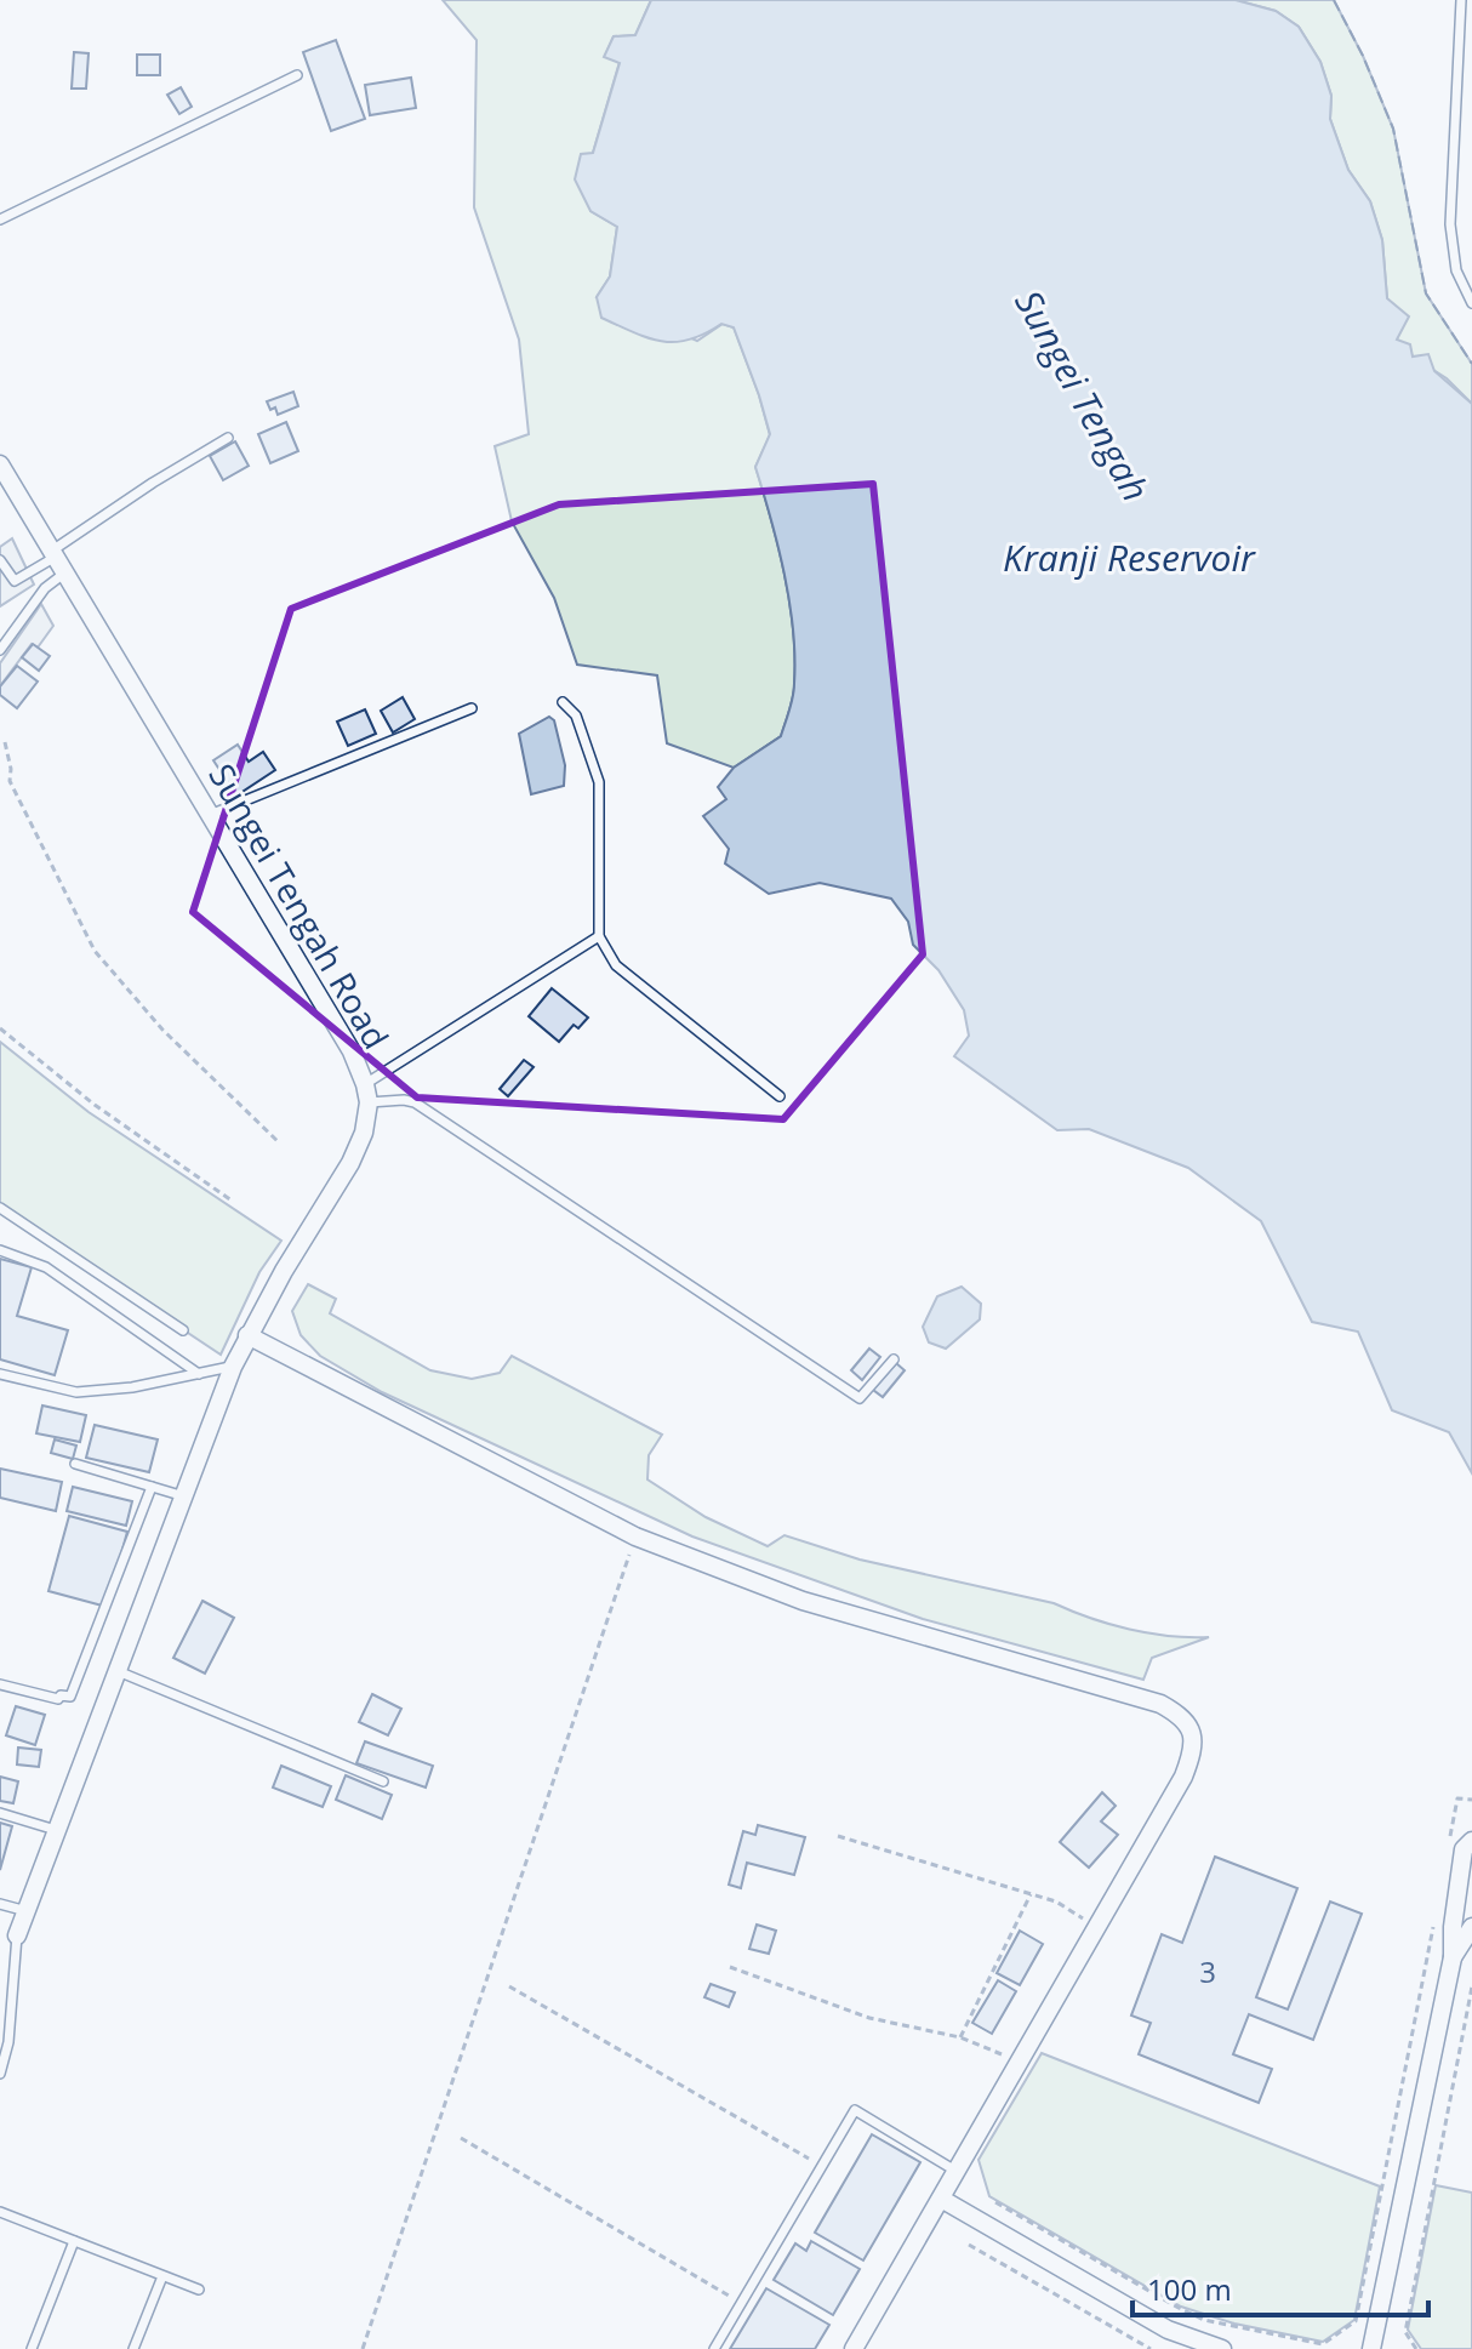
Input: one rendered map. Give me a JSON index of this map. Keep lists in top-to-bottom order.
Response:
{
  "streets": {
    "street": ["Sungei Tengah Road"]
  },
  "water": ["Sungei Tengah", "Kranji Reservoir"],
  "house_numbers": ["3"],
  "scale_bar": "100 m"
}
